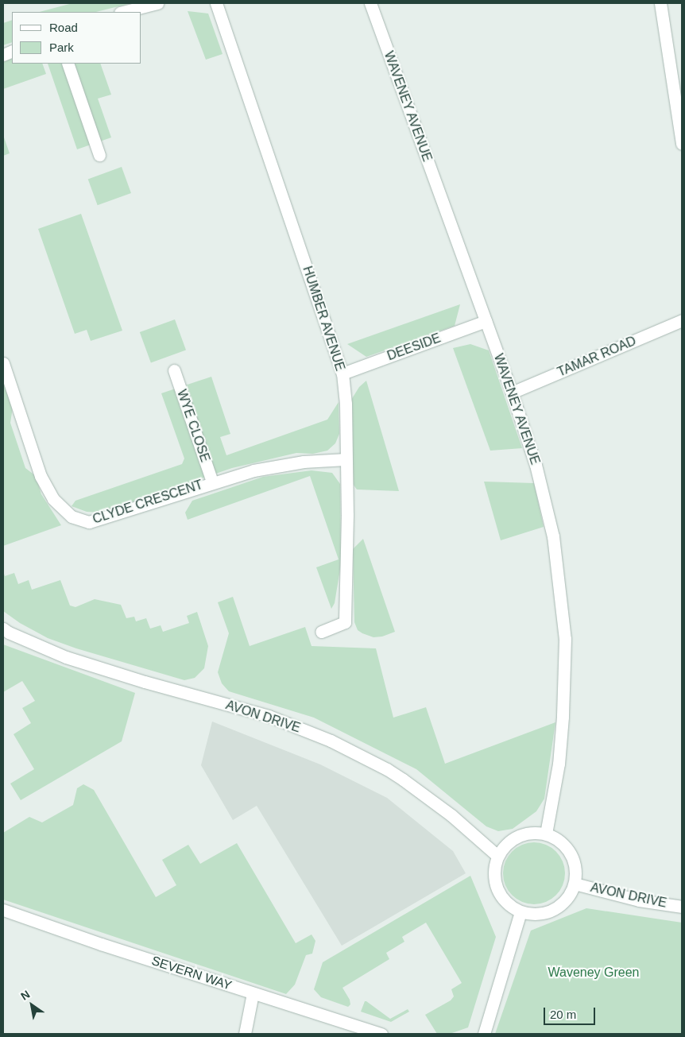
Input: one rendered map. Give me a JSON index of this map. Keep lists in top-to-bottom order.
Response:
{
  "streets": {
    "street": [
      "WAVENEY AVENUE",
      "HUMBER AVENUE",
      "DEESIDE",
      "TAMAR ROAD",
      "WYE CLOSE",
      "CLYDE CRESCENT",
      "AVON DRIVE",
      "SEVERN WAY"
    ]
  },
  "crossings": [
    ["WAVENEY AVENUE", "DEESIDE"],
    ["WAVENEY AVENUE", "TAMAR ROAD"],
    ["WAVENEY AVENUE", "AVON DRIVE"],
    ["HUMBER AVENUE", "DEESIDE"],
    ["HUMBER AVENUE", "CLYDE CRESCENT"],
    ["WYE CLOSE", "CLYDE CRESCENT"]
  ],
  "parks": ["Waveney Green"],
  "legend": ["Road", "Park"],
  "scale_bar": "20 m",
  "north": "top left"
}
